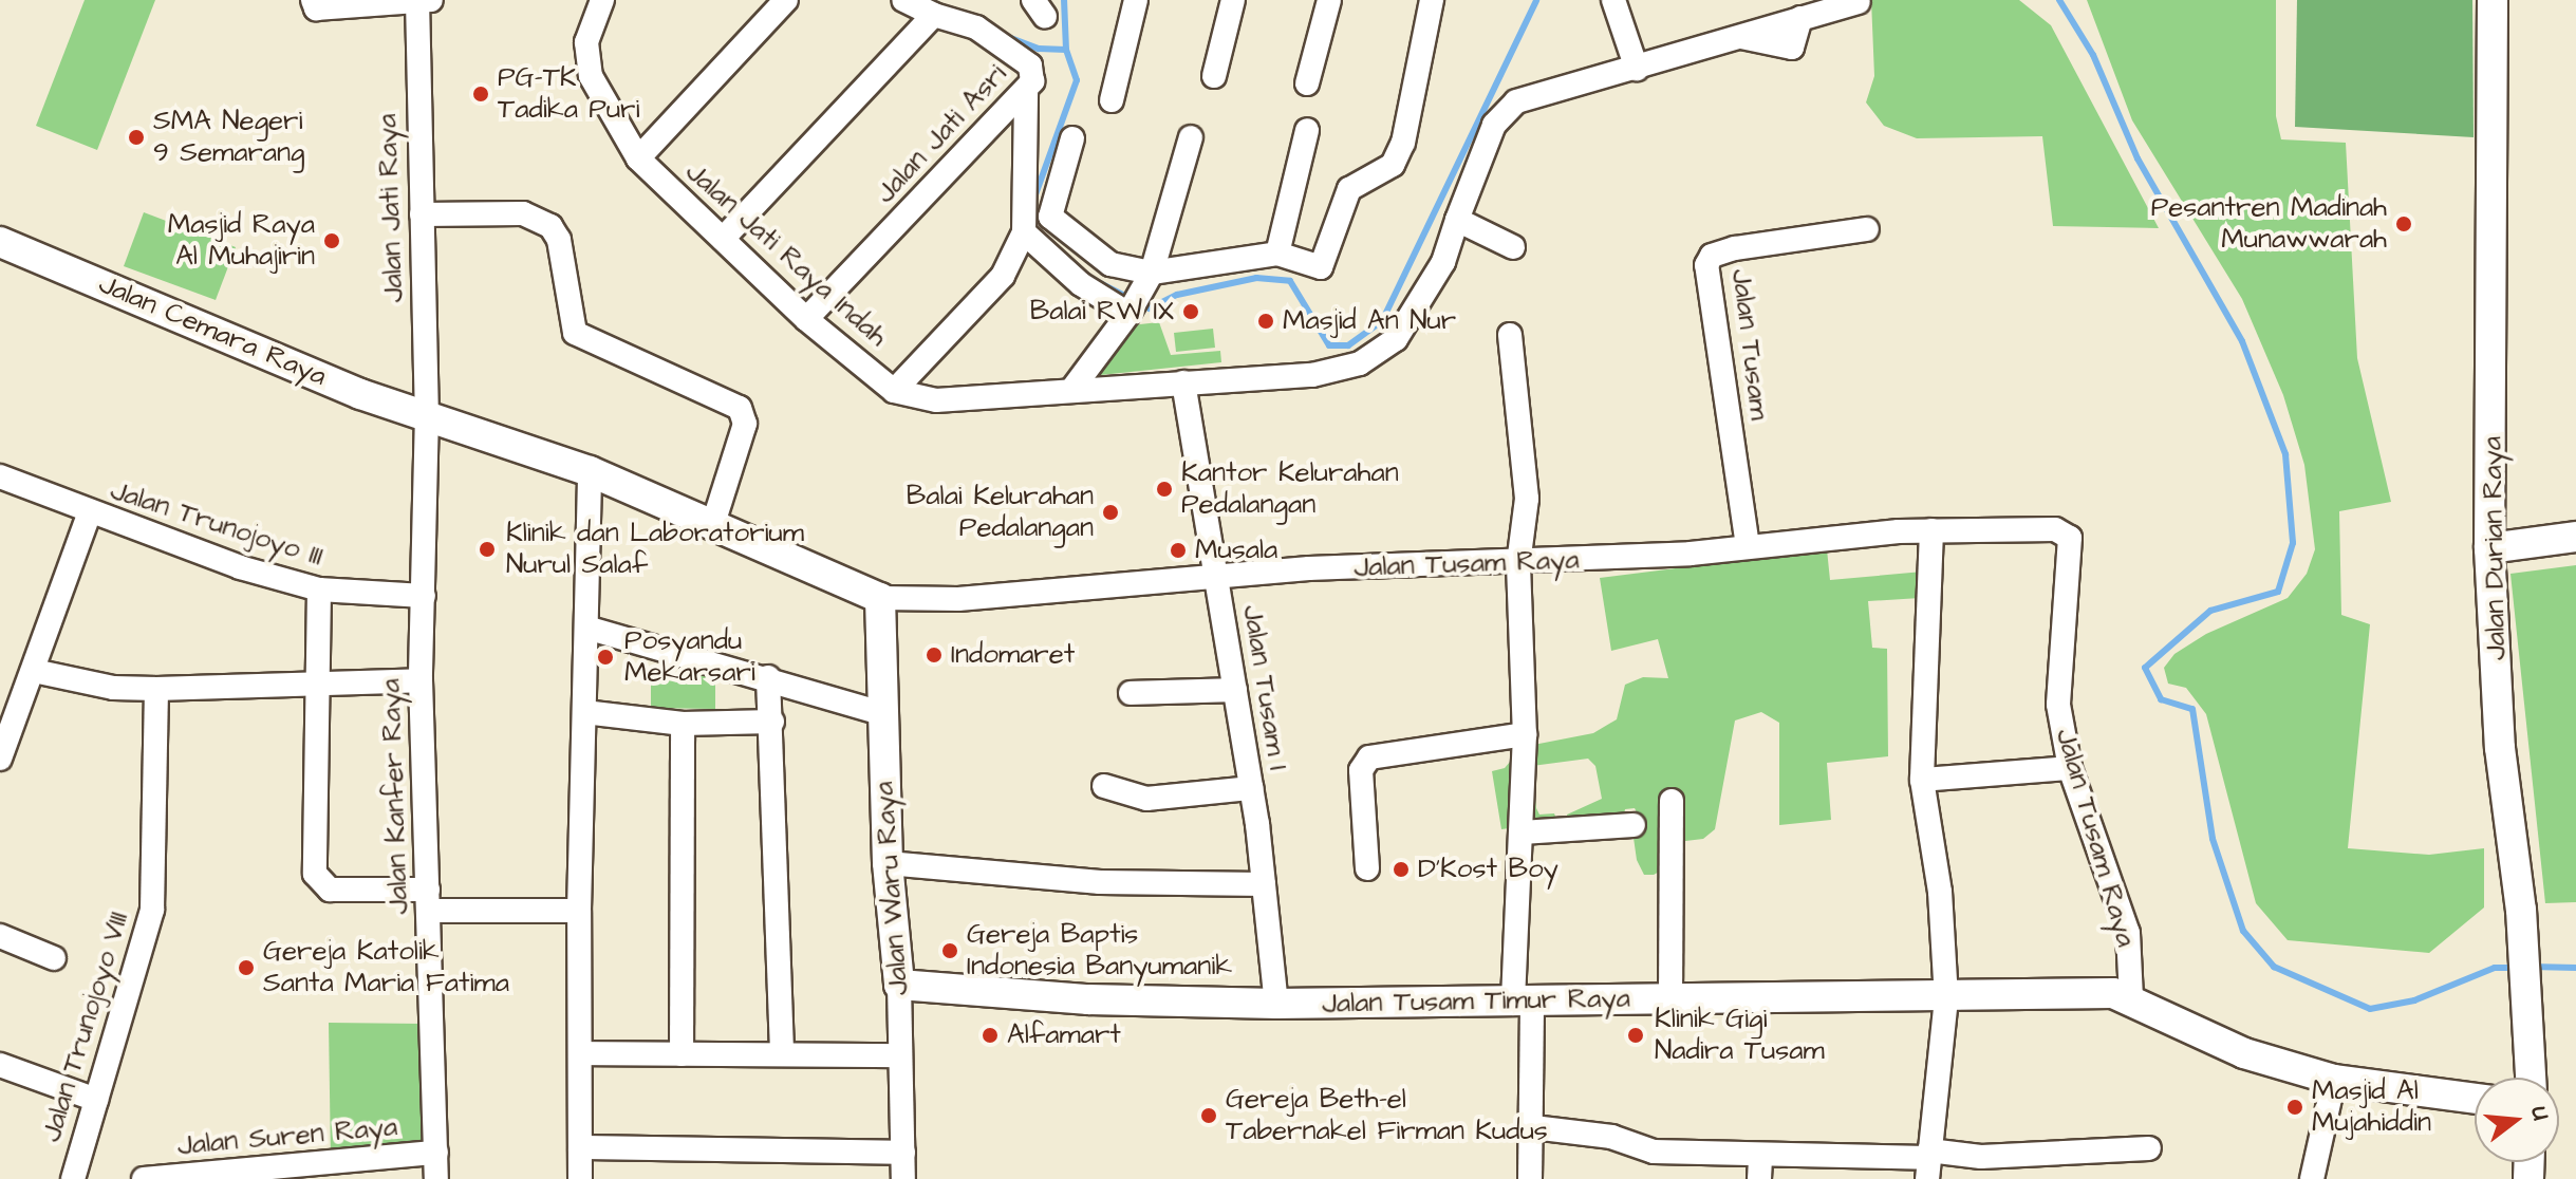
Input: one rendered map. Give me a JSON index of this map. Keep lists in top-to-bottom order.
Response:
{
  "streets": {
    "main road": [
      "Jalan Cemara Raya",
      "Jalan Durian Raya",
      "Jalan Tusam Raya",
      "Jalan Waru Raya",
      "Jalan Tusam Timur Raya"
    ],
    "street": [
      "Jalan Jati Asri",
      "Jalan Jati Raya",
      "Jalan Jati Raya Indah",
      "Jalan Tusam",
      "Jalan Trunojoyo III",
      "Jalan Tusam I",
      "Jalan Kanfer Raya",
      "Jalan Trunojoyo VIII",
      "Jalan Suren Raya"
    ]
  },
  "crossings": [
    ["Jalan Jati Asri", "Jalan Jati Raya Indah"],
    ["Jalan Jati Raya", "Jalan Cemara Raya"],
    ["Jalan Jati Raya", "Jalan Tusam Raya"],
    ["Jalan Jati Raya", "Jalan Kanfer Raya"],
    ["Jalan Jati Raya Indah", "Jalan Tusam I"],
    ["Jalan Cemara Raya", "Jalan Tusam Raya"],
    ["Jalan Cemara Raya", "Jalan Kanfer Raya"],
    ["Jalan Tusam", "Jalan Tusam Raya"],
    ["Jalan Trunojoyo III", "Jalan Kanfer Raya"],
    ["Jalan Tusam Raya", "Jalan Tusam I"],
    ["Jalan Tusam Raya", "Jalan Kanfer Raya"],
    ["Jalan Tusam Raya", "Jalan Waru Raya"],
    ["Jalan Tusam Raya", "Jalan Tusam Timur Raya"],
    ["Jalan Tusam I", "Jalan Tusam Timur Raya"],
    ["Jalan Kanfer Raya", "Jalan Suren Raya"],
    ["Jalan Waru Raya", "Jalan Tusam Timur Raya"]
  ],
  "places": [
    "PG-TK Tadika Puri",
    "SMA Negeri 9 Semarang",
    "Pesantren Madinah Munawwarah",
    "Masjid Raya Al Muhajirin",
    "Balai RW IX",
    "Masjid An Nur",
    "Kantor Kelurahan Pedalangan",
    "Balai Kelurahan Pedalangan",
    "Klinik dan Laboratorium Nurul Salaf",
    "Musala",
    "Indomaret",
    "Posyandu Mekarsari",
    "D'Kost Boy",
    "Gereja Baptis Indonesia Banyumanik",
    "Gereja Katolik Santa Maria Fatima",
    "Alfamart",
    "Klinik Gigi Nadira Tusam",
    "Masjid Al Mujahiddin",
    "Gereja Beth-el Tabernakel Firman Kudus"
  ],
  "north": "right"
}
